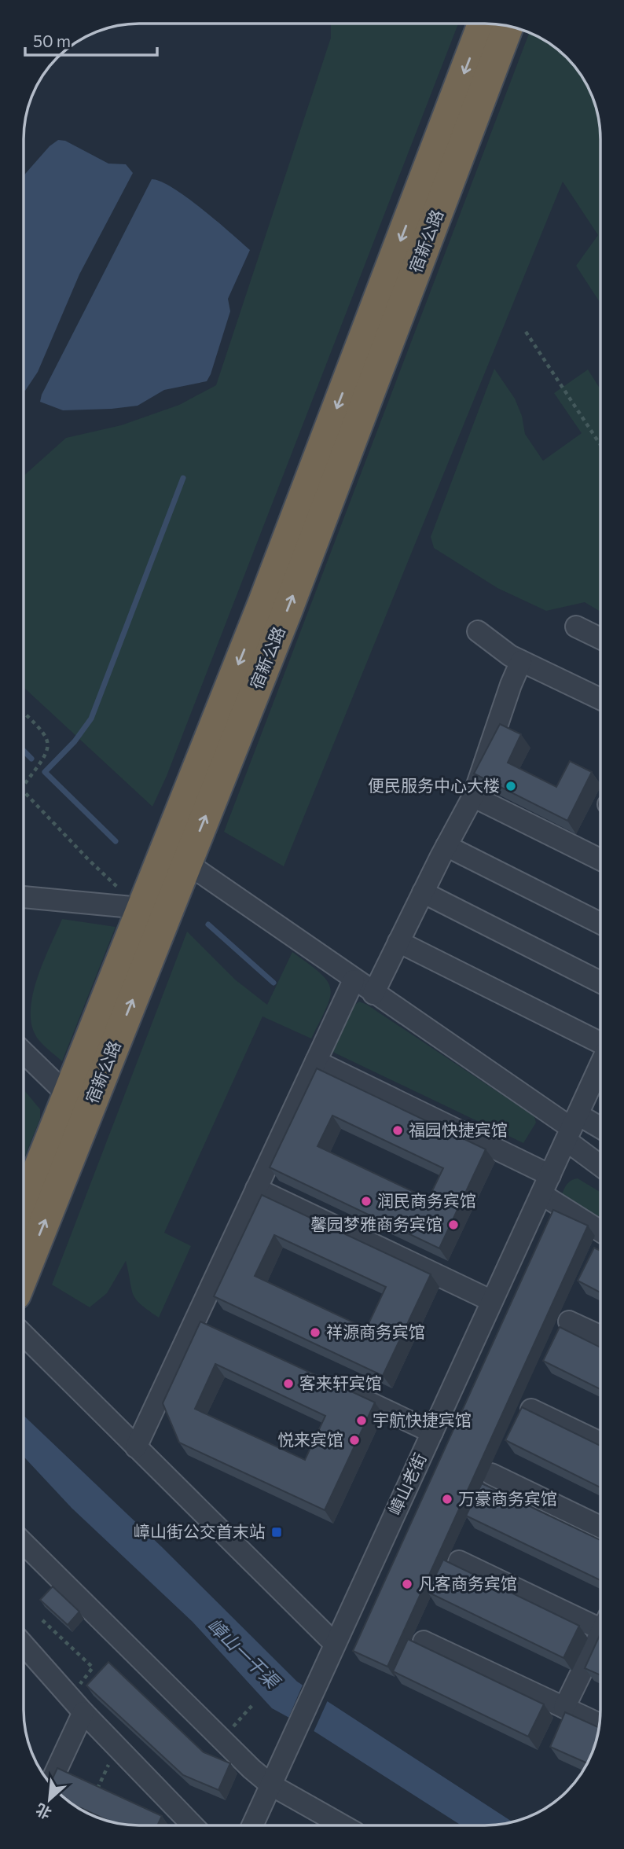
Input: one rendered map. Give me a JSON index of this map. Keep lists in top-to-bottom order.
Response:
{
  "streets": {
    "highway": ["宿新公路"],
    "street": ["嶂山老街"]
  },
  "water": ["嶂山一干渠"],
  "places": {
    "other": [
      "便民服务中心大楼",
      "福园快捷宾馆",
      "润民商务宾馆",
      "馨园梦雅商务宾馆",
      "祥源商务宾馆",
      "客来轩宾馆",
      "宇航快捷宾馆",
      "悦来宾馆",
      "万豪商务宾馆",
      "凡客商务宾馆"
    ],
    "transit": ["嶂山街公交首末站"]
  },
  "scale_bar": "50 m",
  "north": "bottom left"
}
